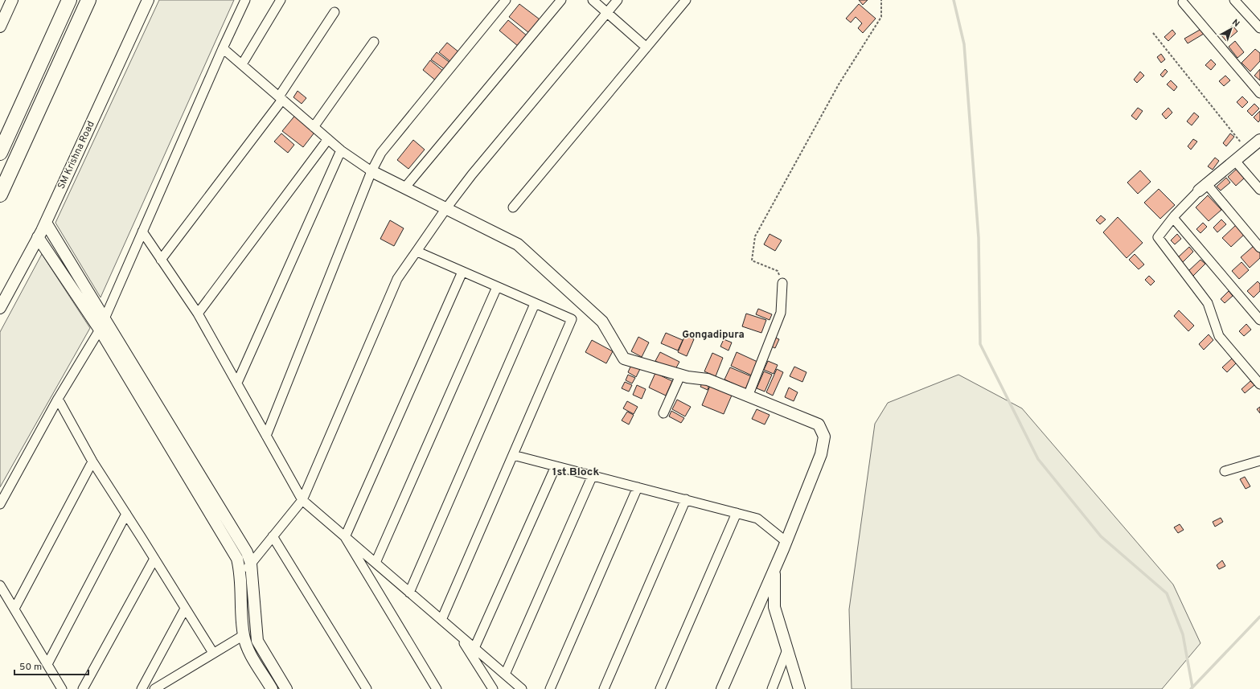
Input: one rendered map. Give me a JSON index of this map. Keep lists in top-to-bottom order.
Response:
{
  "streets": {
    "street": ["SM Krishna Road"]
  },
  "districts": ["Gongadipura", "1st Block"],
  "scale_bar": "50 m",
  "north": "top right"
}
